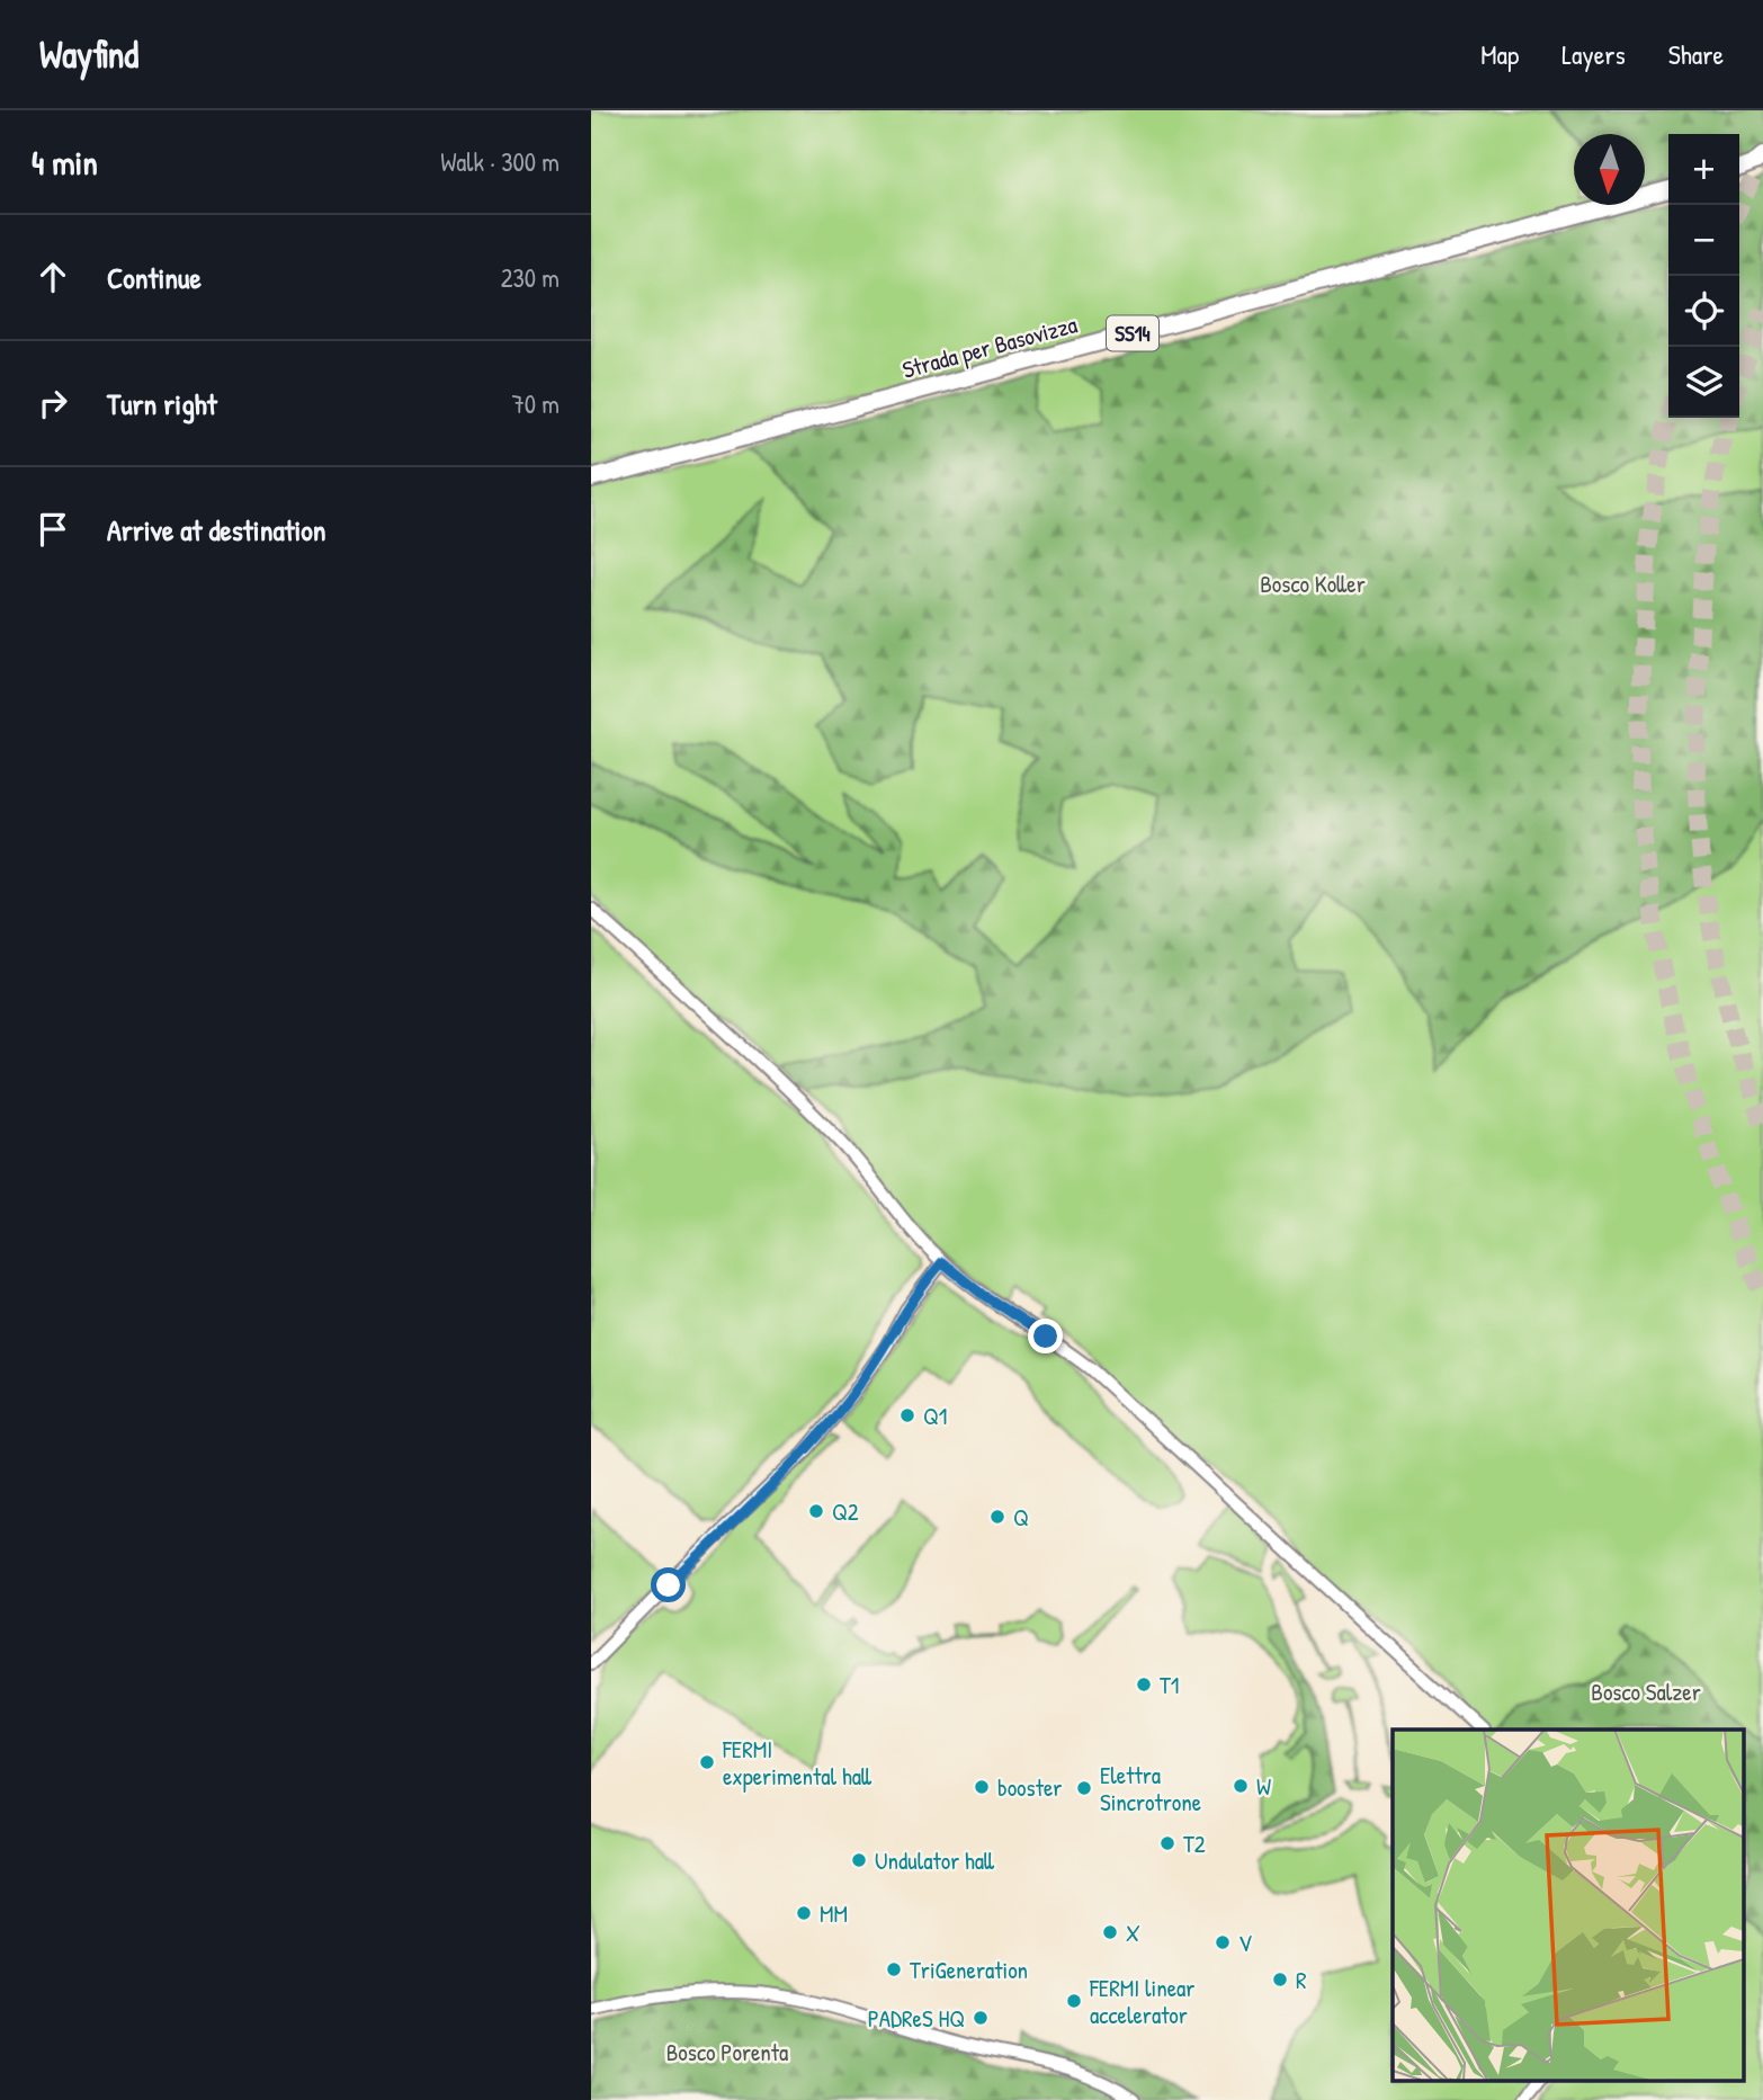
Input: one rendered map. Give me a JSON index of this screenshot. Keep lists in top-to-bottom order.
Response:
{
  "streets": {
    "main road": ["SS14", "Strada per Basovizza"]
  },
  "parks": ["Bosco Koller", "Bosco Salzer", "Bosco Porenta"],
  "places": [
    "Q1",
    "Q2",
    "Q",
    "T1",
    "FERMI experimental hall",
    "W",
    "booster",
    "Elettra Sincrotrone",
    "T2",
    "Undulator hall",
    "MM",
    "X",
    "V",
    "TriGeneration",
    "R",
    "FERMI linear accelerator",
    "PADReS HQ"
  ],
  "north": "bottom",
  "page": {
    "header": "Wayfind",
    "nav": ["Map", "Layers", "Share"],
    "heading": ["4 min", "Walk · 300 m"],
    "map_buttons": ["+", "−"],
    "list": [
      ["Continue", "230 m"],
      ["Turn right", "70 m"],
      "Arrive at destination"
    ]
  }
}
